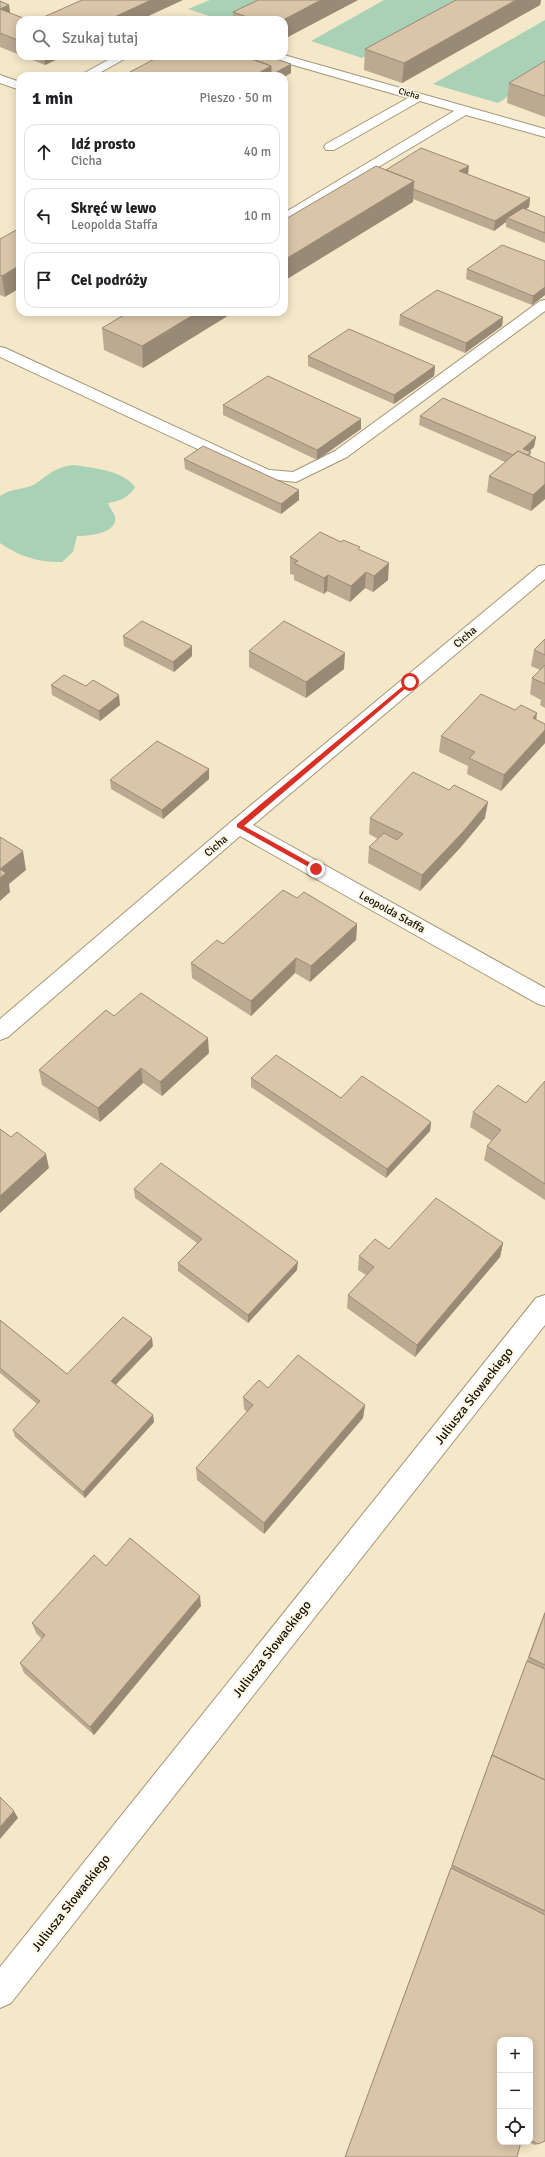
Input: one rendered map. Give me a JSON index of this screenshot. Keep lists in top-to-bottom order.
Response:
{
  "streets": {
    "street": ["Cicha", "Leopolda Staffa", "Juliusza Słowackiego"]
  },
  "crossings": [
    ["Cicha", "Leopolda Staffa"]
  ],
  "page": {
    "search": "Szukaj tutaj",
    "heading": ["1 min", "Pieszo · 50 m"],
    "list": [
      ["Idź prosto", "Cicha", "40 m"],
      ["Skręć w lewo", "Leopolda Staffa", "10 m"],
      "Cel podróży"
    ],
    "map_buttons": ["+", "−"]
  }
}
